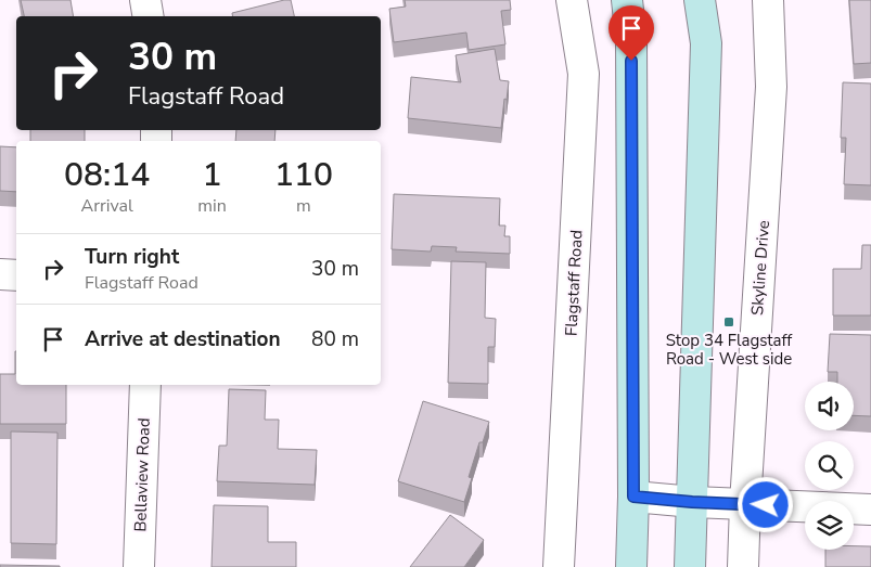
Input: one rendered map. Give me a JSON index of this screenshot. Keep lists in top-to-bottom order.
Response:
{
  "streets": {
    "street": ["Skyline Drive", "Flagstaff Road", "Bellaview Road"]
  },
  "places": {
    "transit": ["Stop 34 Flagstaff Road - West side"]
  },
  "page": {
    "turn": ["30 m", "Flagstaff Road"],
    "eta": [
      "08:14",
      "Arrival",
      "1",
      "min",
      "110",
      "m"
    ],
    "list": [
      {
        "name": "Turn right",
        "note": "Flagstaff Road",
        "value": "30 m"
      },
      {
        "name": "Arrive at destination",
        "value": "80 m"
      }
    ]
  }
}
